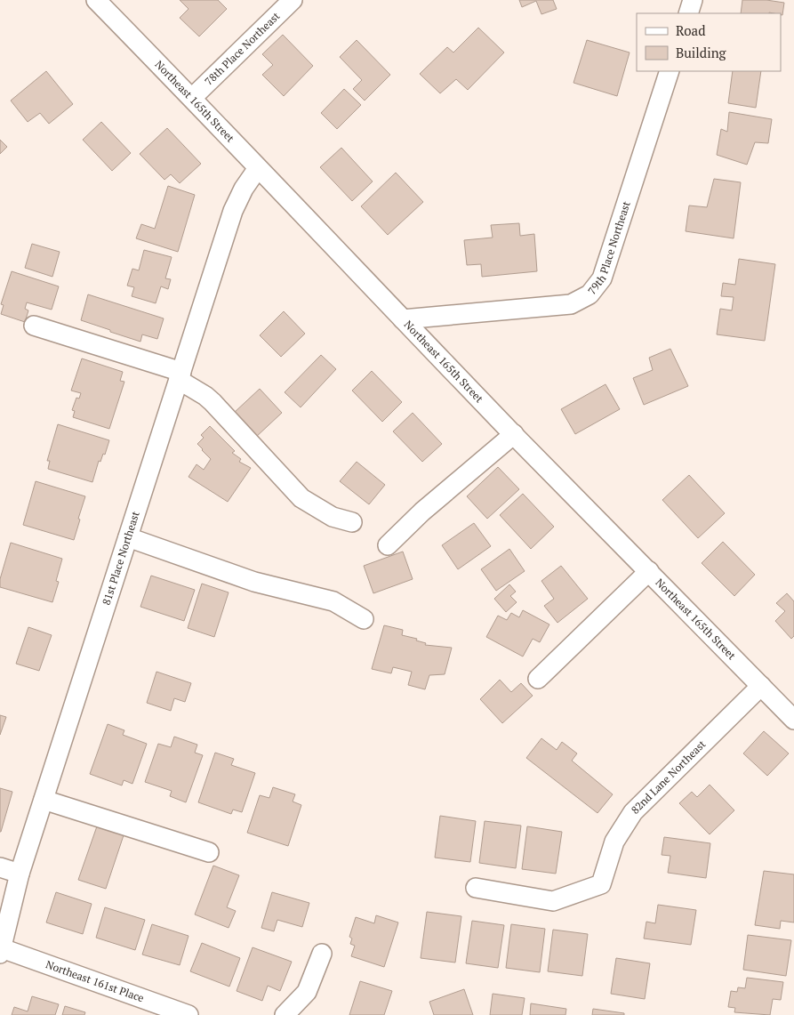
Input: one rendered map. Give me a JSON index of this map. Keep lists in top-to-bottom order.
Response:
{
  "streets": {
    "street": [
      "78th Place Northeast",
      "Northeast 165th Street",
      "79th Place Northeast",
      "81st Place Northeast",
      "82nd Lane Northeast",
      "Northeast 161st Place"
    ]
  },
  "crossings": [
    ["78th Place Northeast", "Northeast 165th Street"],
    ["Northeast 165th Street", "79th Place Northeast"],
    ["Northeast 165th Street", "81st Place Northeast"],
    ["Northeast 165th Street", "82nd Lane Northeast"],
    ["81st Place Northeast", "Northeast 161st Place"]
  ],
  "legend": ["Road", "Building"]
}
